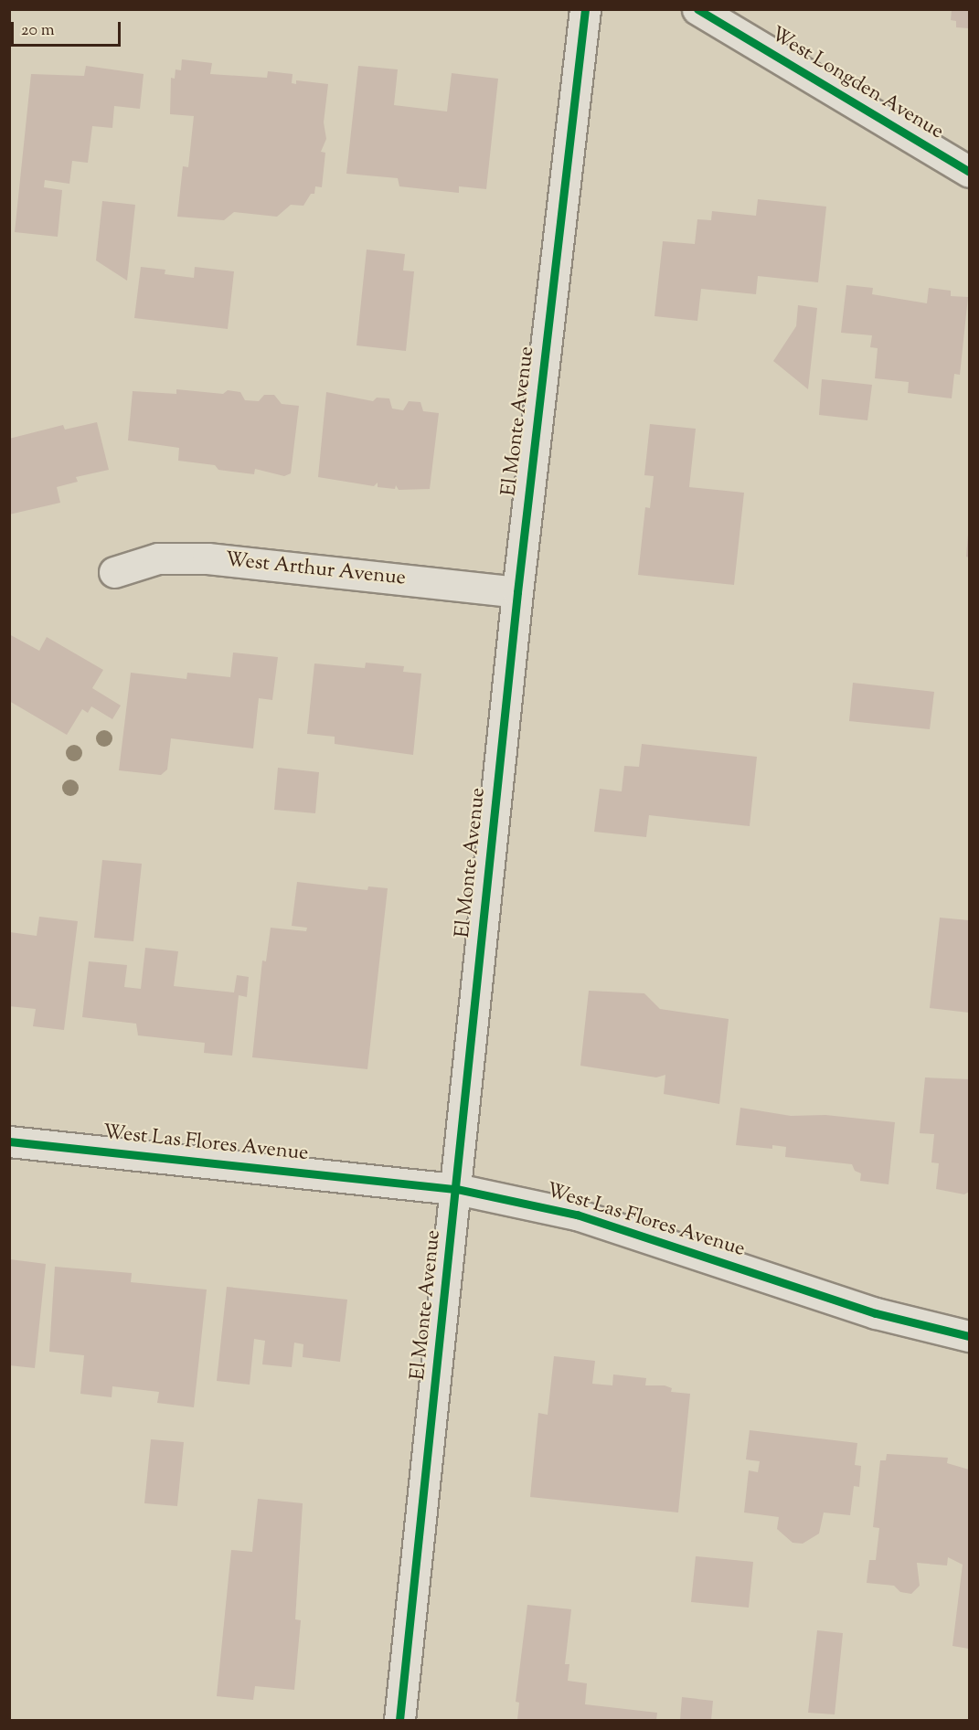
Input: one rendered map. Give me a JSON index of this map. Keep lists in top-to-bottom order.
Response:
{
  "streets": {
    "street": [
      "West Longden Avenue",
      "El Monte Avenue",
      "West Arthur Avenue",
      "West Las Flores Avenue"
    ]
  },
  "crossings": [
    ["El Monte Avenue", "West Arthur Avenue"],
    ["El Monte Avenue", "West Las Flores Avenue"]
  ],
  "scale_bar": "20 m"
}
